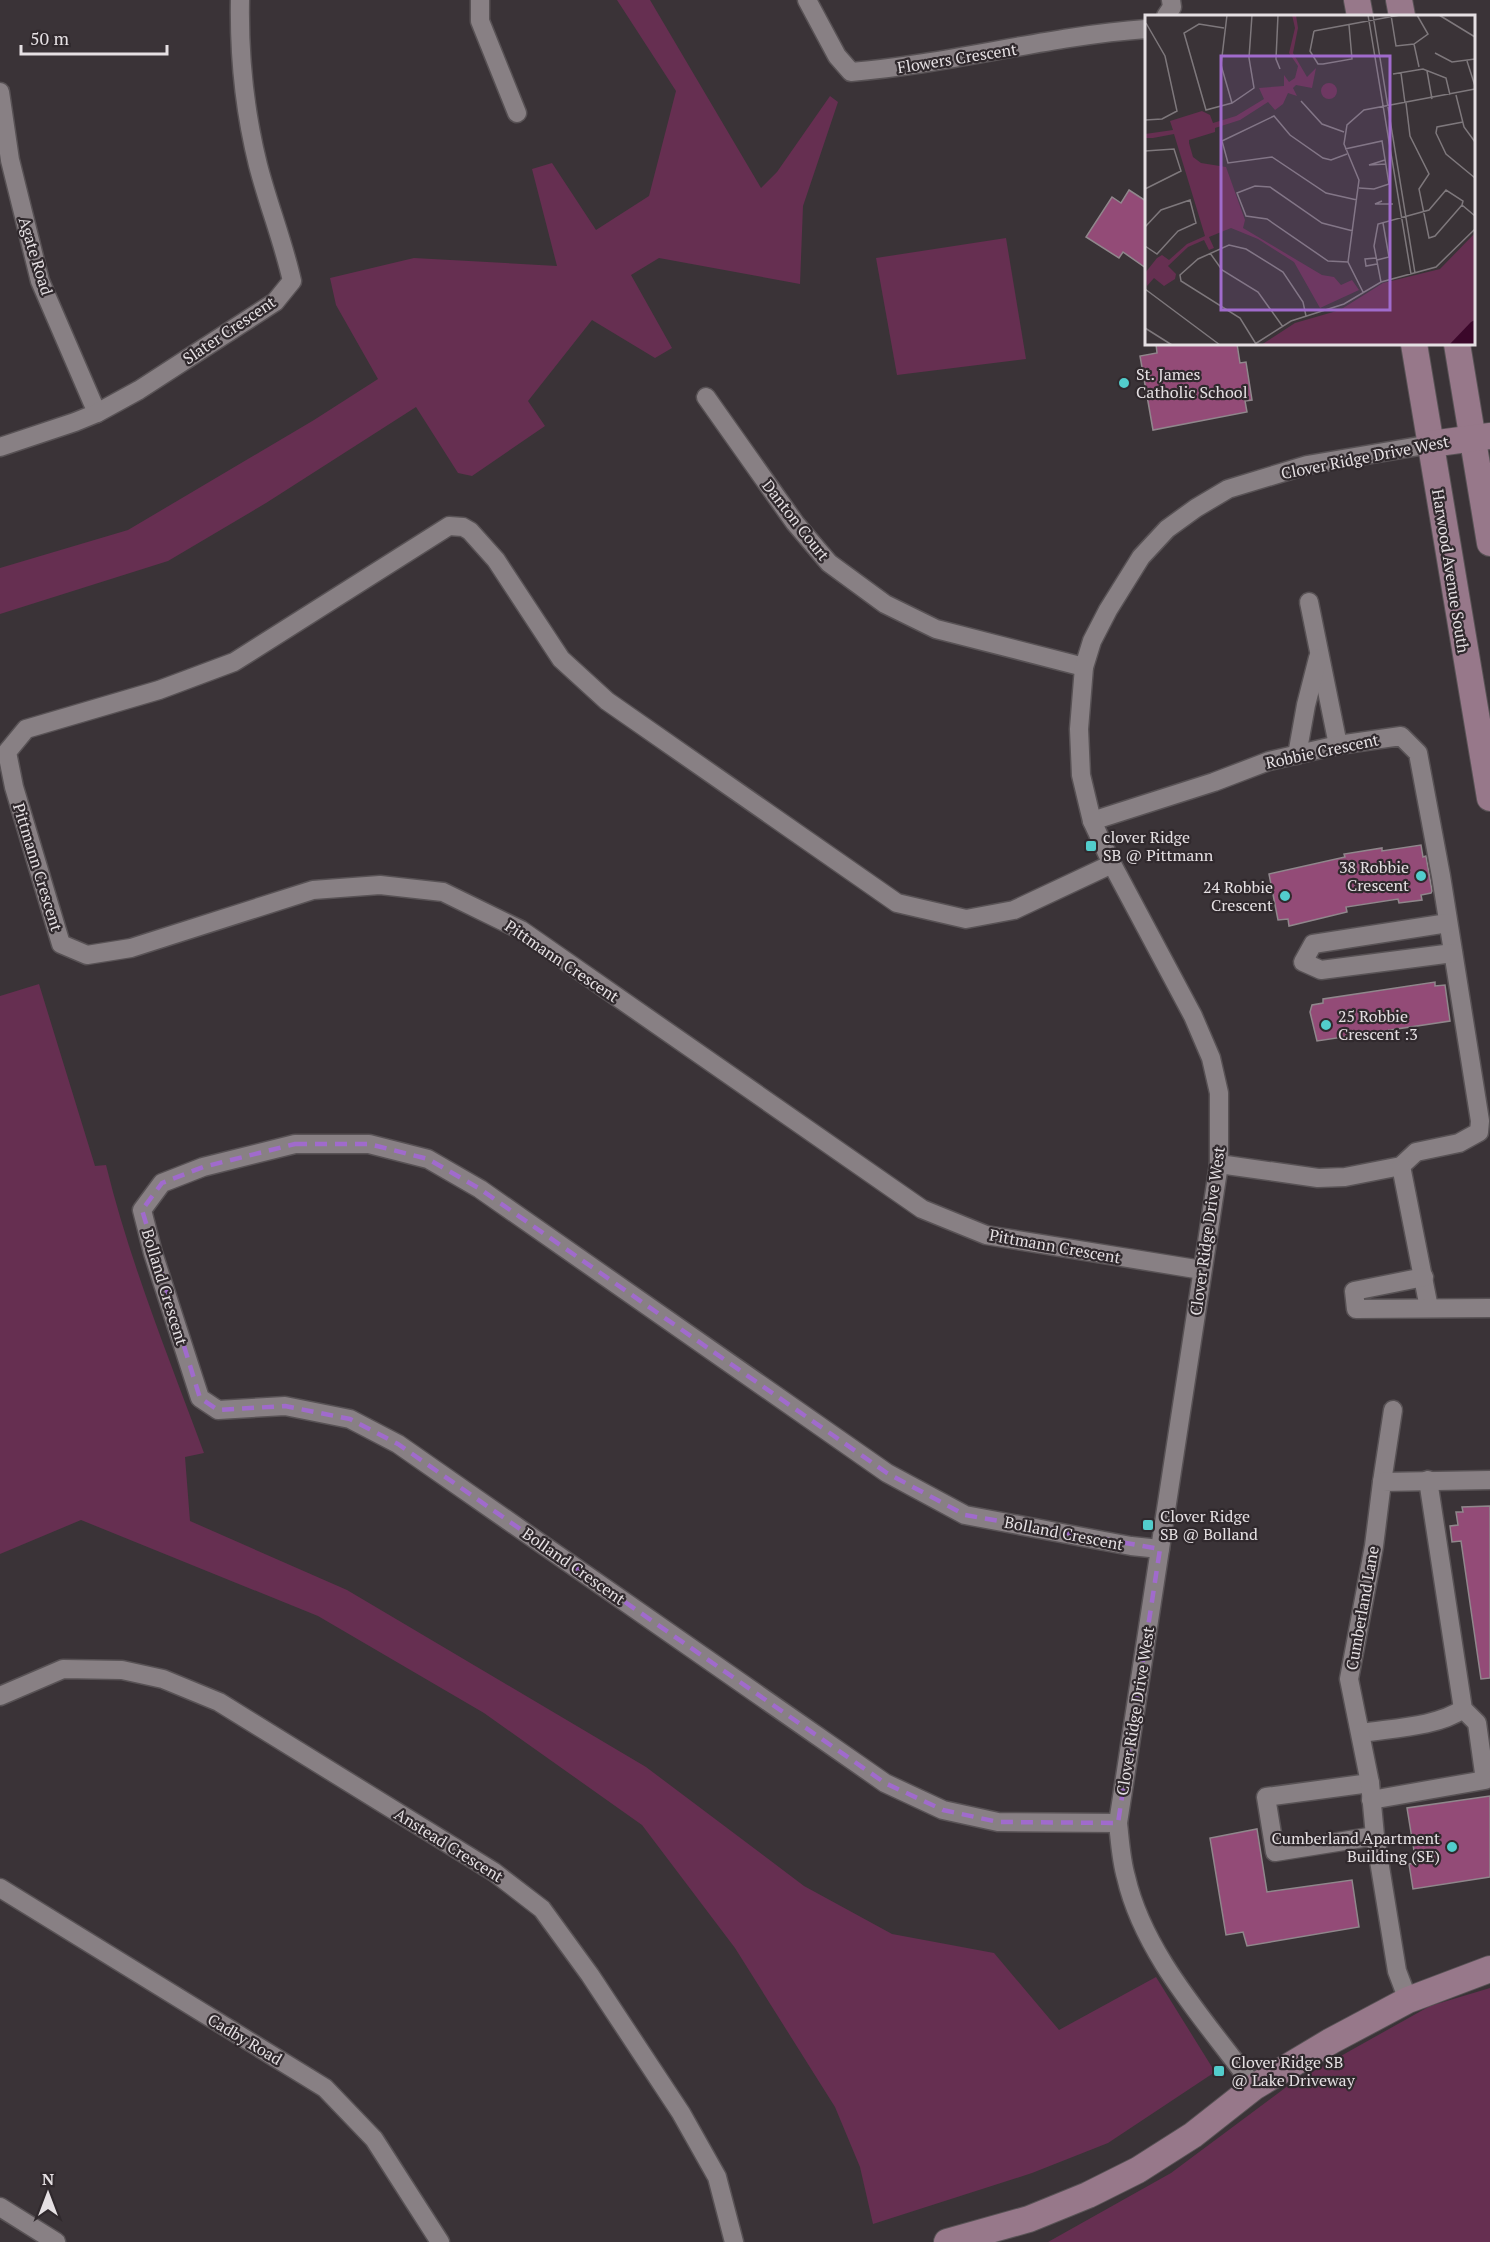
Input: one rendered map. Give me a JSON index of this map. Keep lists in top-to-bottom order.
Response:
{
  "streets": {
    "main road": ["Clover Ridge Drive West", "Harwood Avenue South"],
    "street": [
      "Flowers Crescent",
      "Agate Road",
      "Slater Crescent",
      "Danton Court",
      "Robbie Crescent",
      "Pittmann Crescent",
      "Bolland Crescent",
      "Cumberland Lane",
      "Anstead Crescent",
      "Cadby Road"
    ]
  },
  "crossings": [
    ["Agate Road", "Slater Crescent"],
    ["Clover Ridge Drive West", "Danton Court"],
    ["Clover Ridge Drive West", "Harwood Avenue South"],
    ["Clover Ridge Drive West", "Robbie Crescent"],
    ["Clover Ridge Drive West", "Pittmann Crescent"],
    ["Clover Ridge Drive West", "Bolland Crescent"]
  ],
  "places": {
    "other": [
      "St. James Catholic School",
      "38 Robbie Crescent",
      "24 Robbie Crescent",
      "25 Robbie Crescent :3",
      "Cumberland Apartment Building (SE)"
    ],
    "transit": ["clover Ridge SB @ Pittmann", "Clover Ridge SB @ Bolland", "Clover Ridge SB @ Lake Driveway"]
  },
  "scale_bar": "50 m",
  "north": "top"
}
